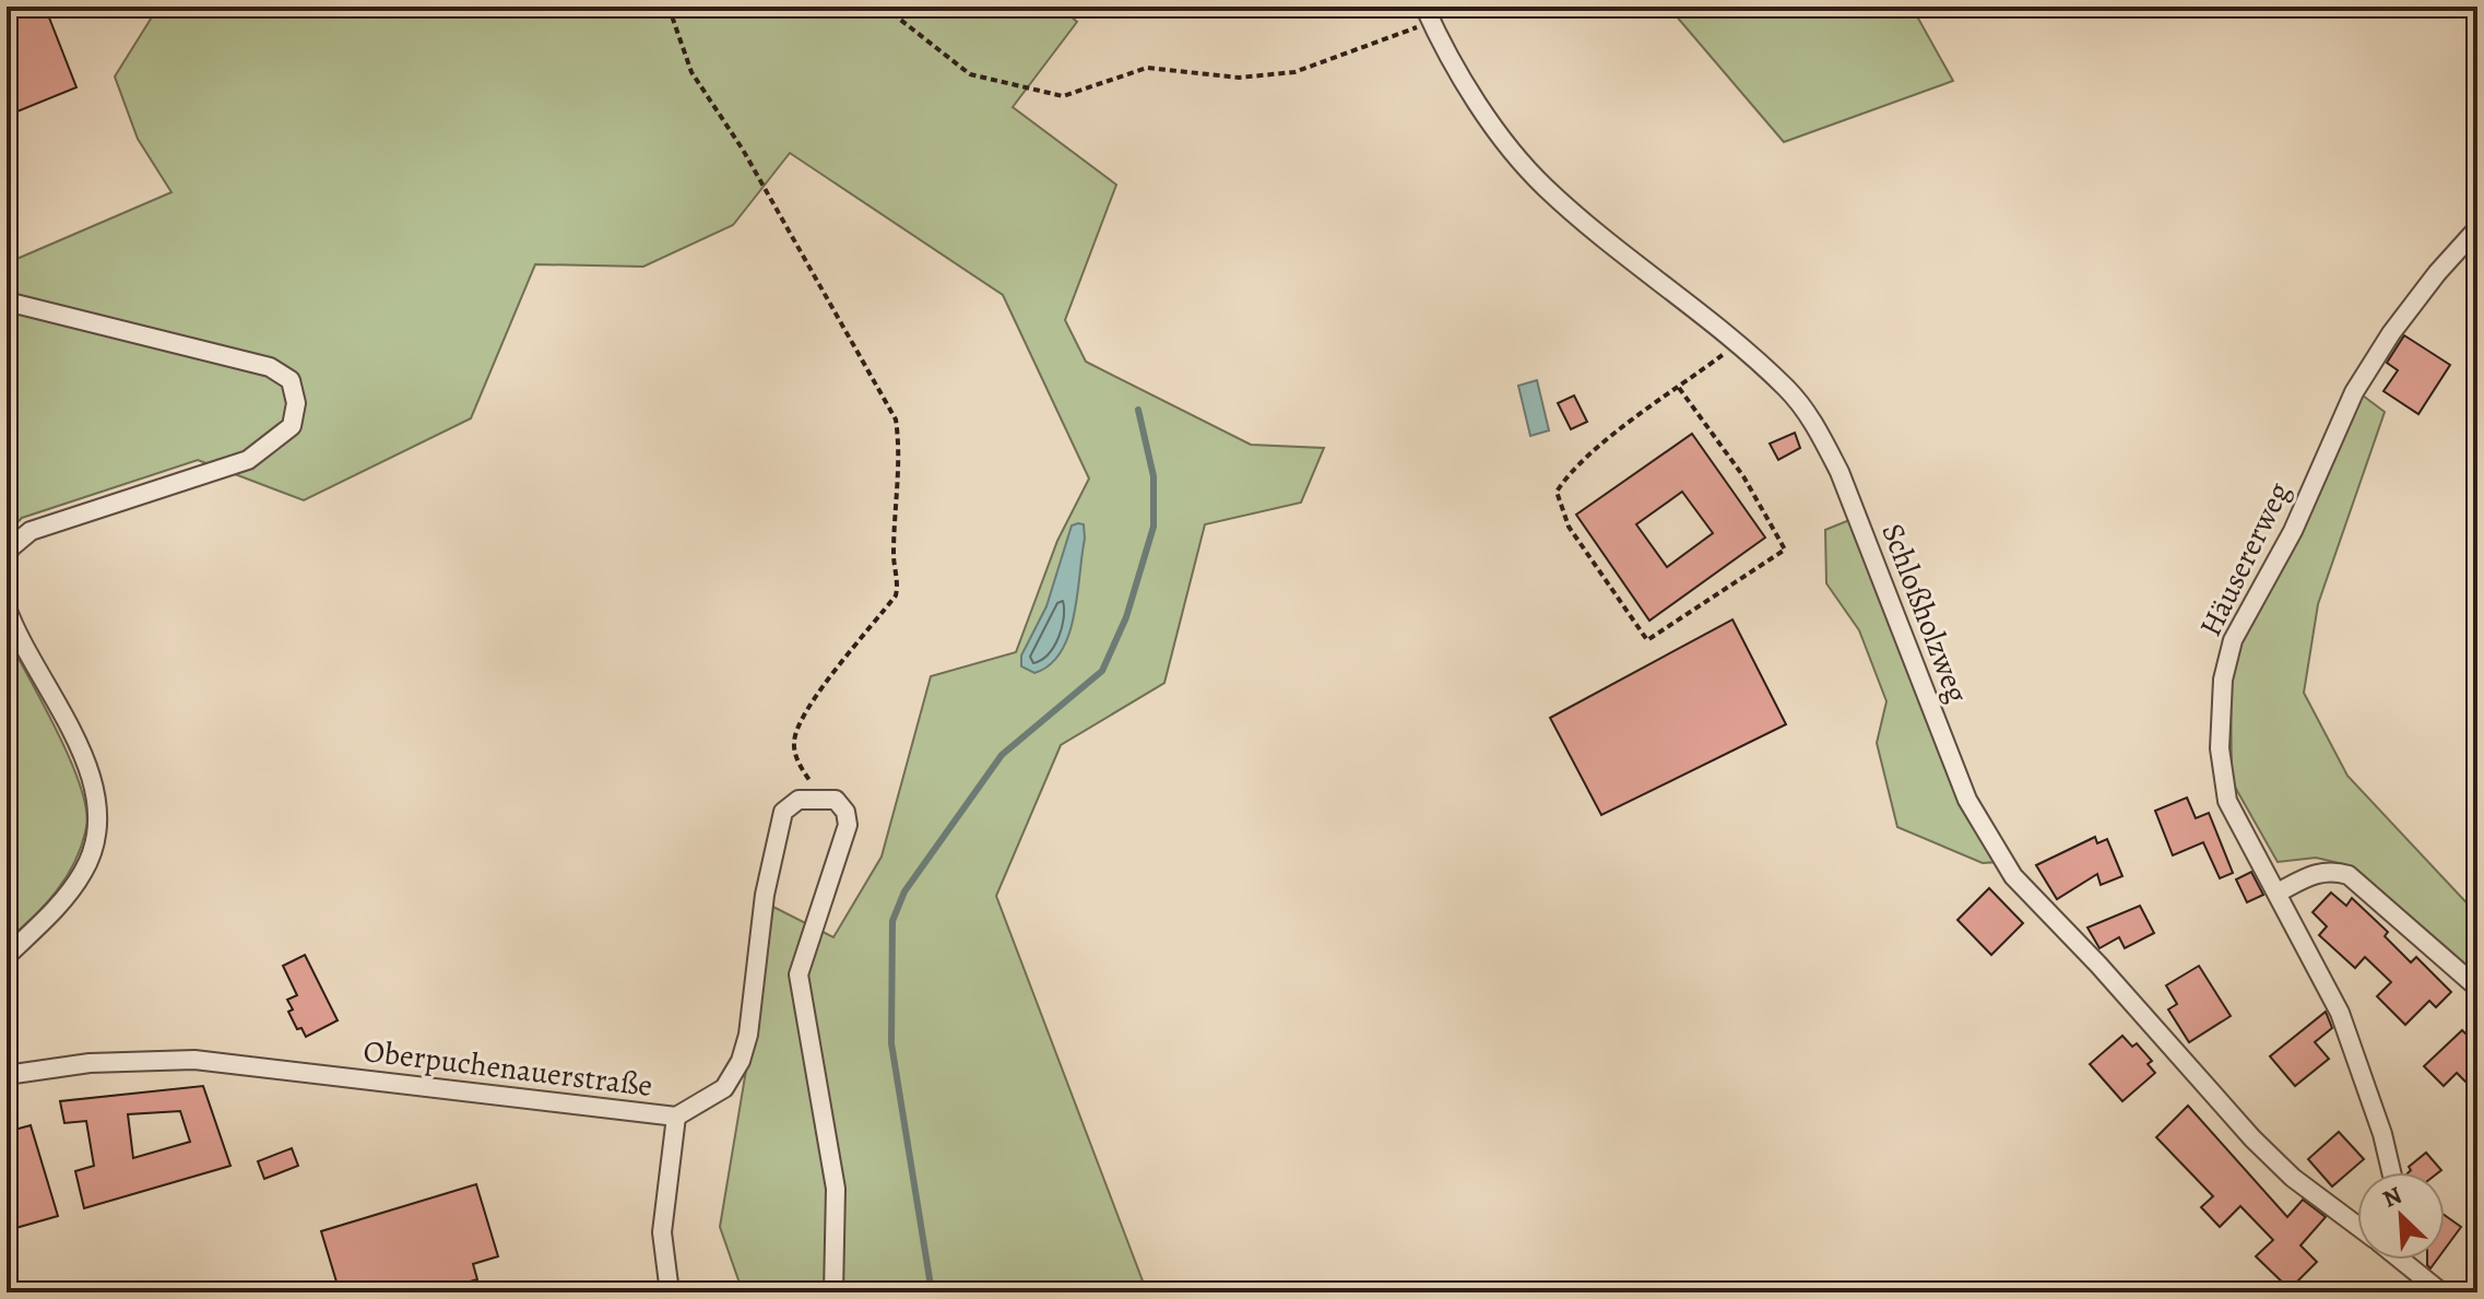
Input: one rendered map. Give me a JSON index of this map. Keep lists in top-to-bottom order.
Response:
{
  "streets": {
    "street": ["Häusererweg", "Schloßholzweg", "Oberpuchenauerstraße"]
  },
  "north": "top left"
}
